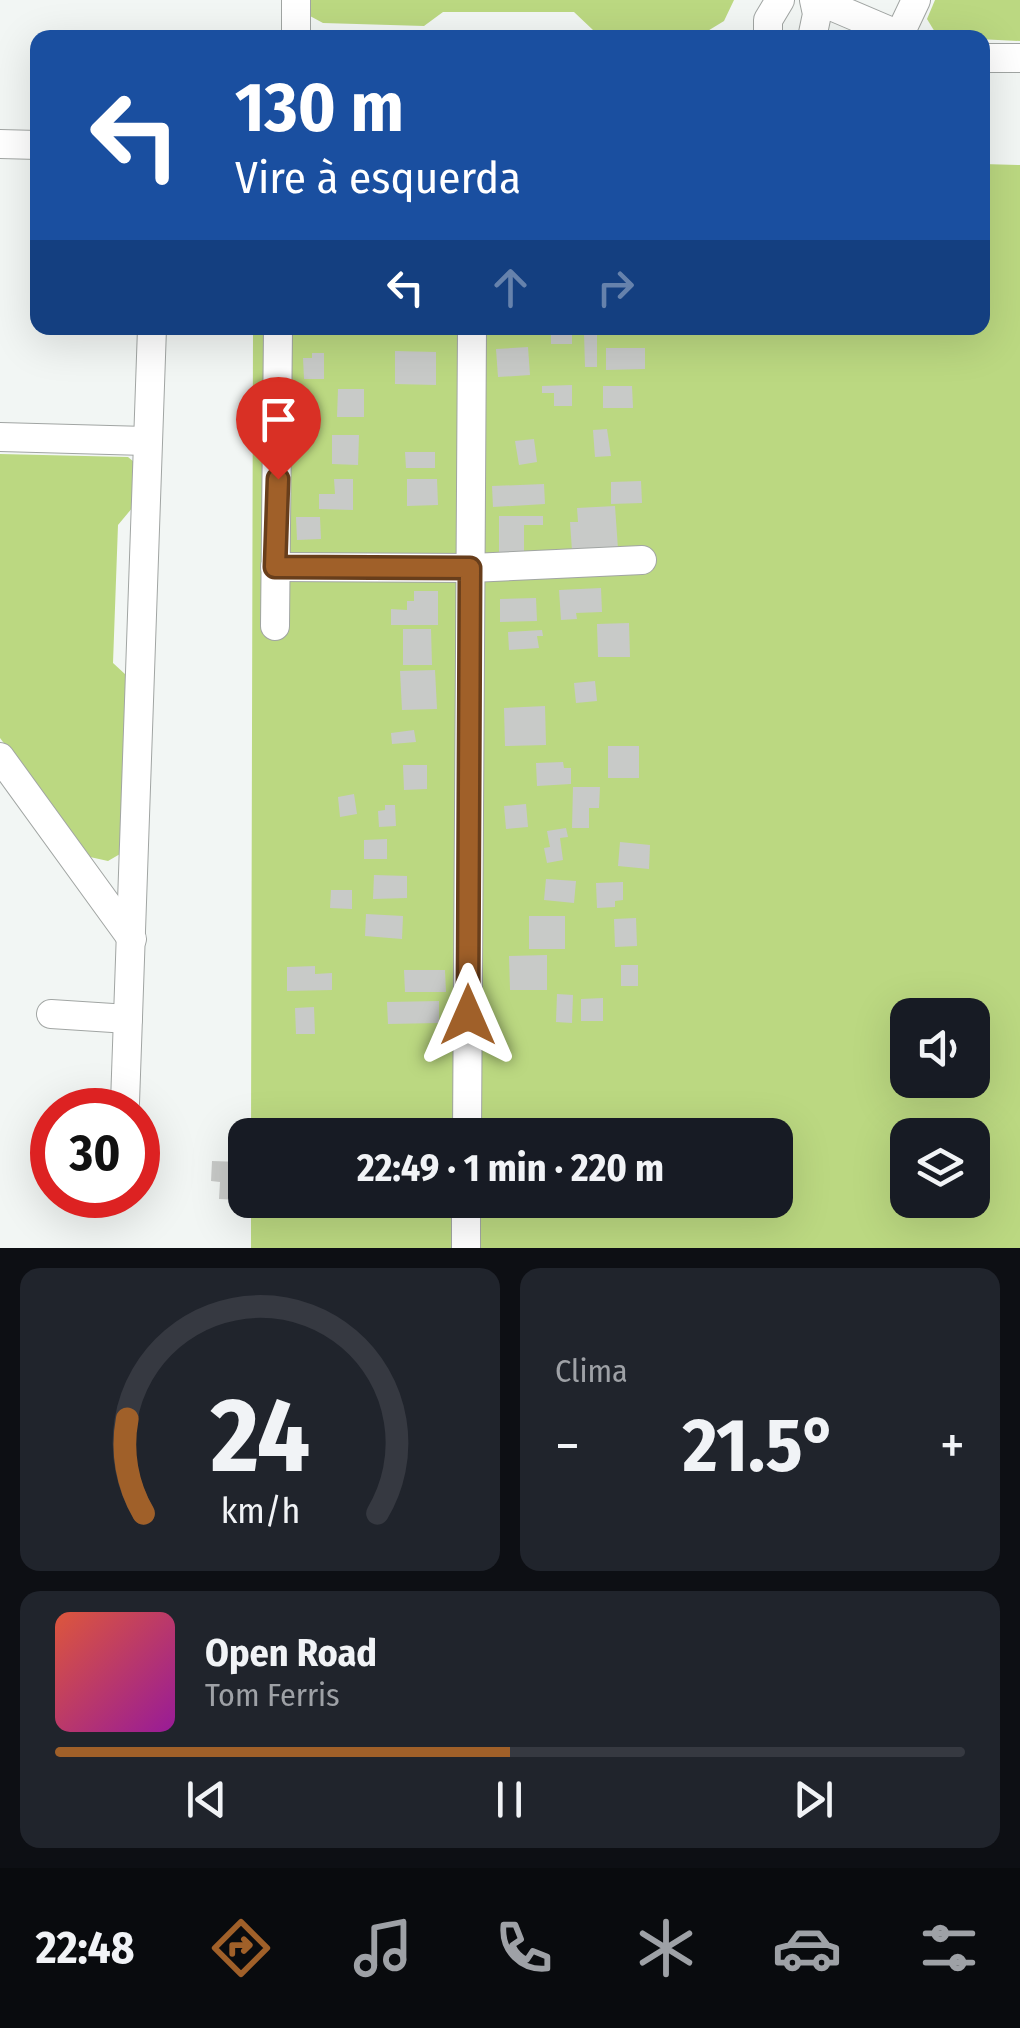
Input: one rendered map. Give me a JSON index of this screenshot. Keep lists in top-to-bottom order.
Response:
{
  "page": {
    "turn": ["130 m", "Vire à esquerda"],
    "limit": "30",
    "trip": "22:49 · 1 min · 220 m",
    "tile": "Clima",
    "heat": ["−", "21.5°", "+"],
    "song": ["Open Road", "Tom Ferris"],
    "tabs": "22:48",
    "gauge": ["24", "km/h"]
  }
}
